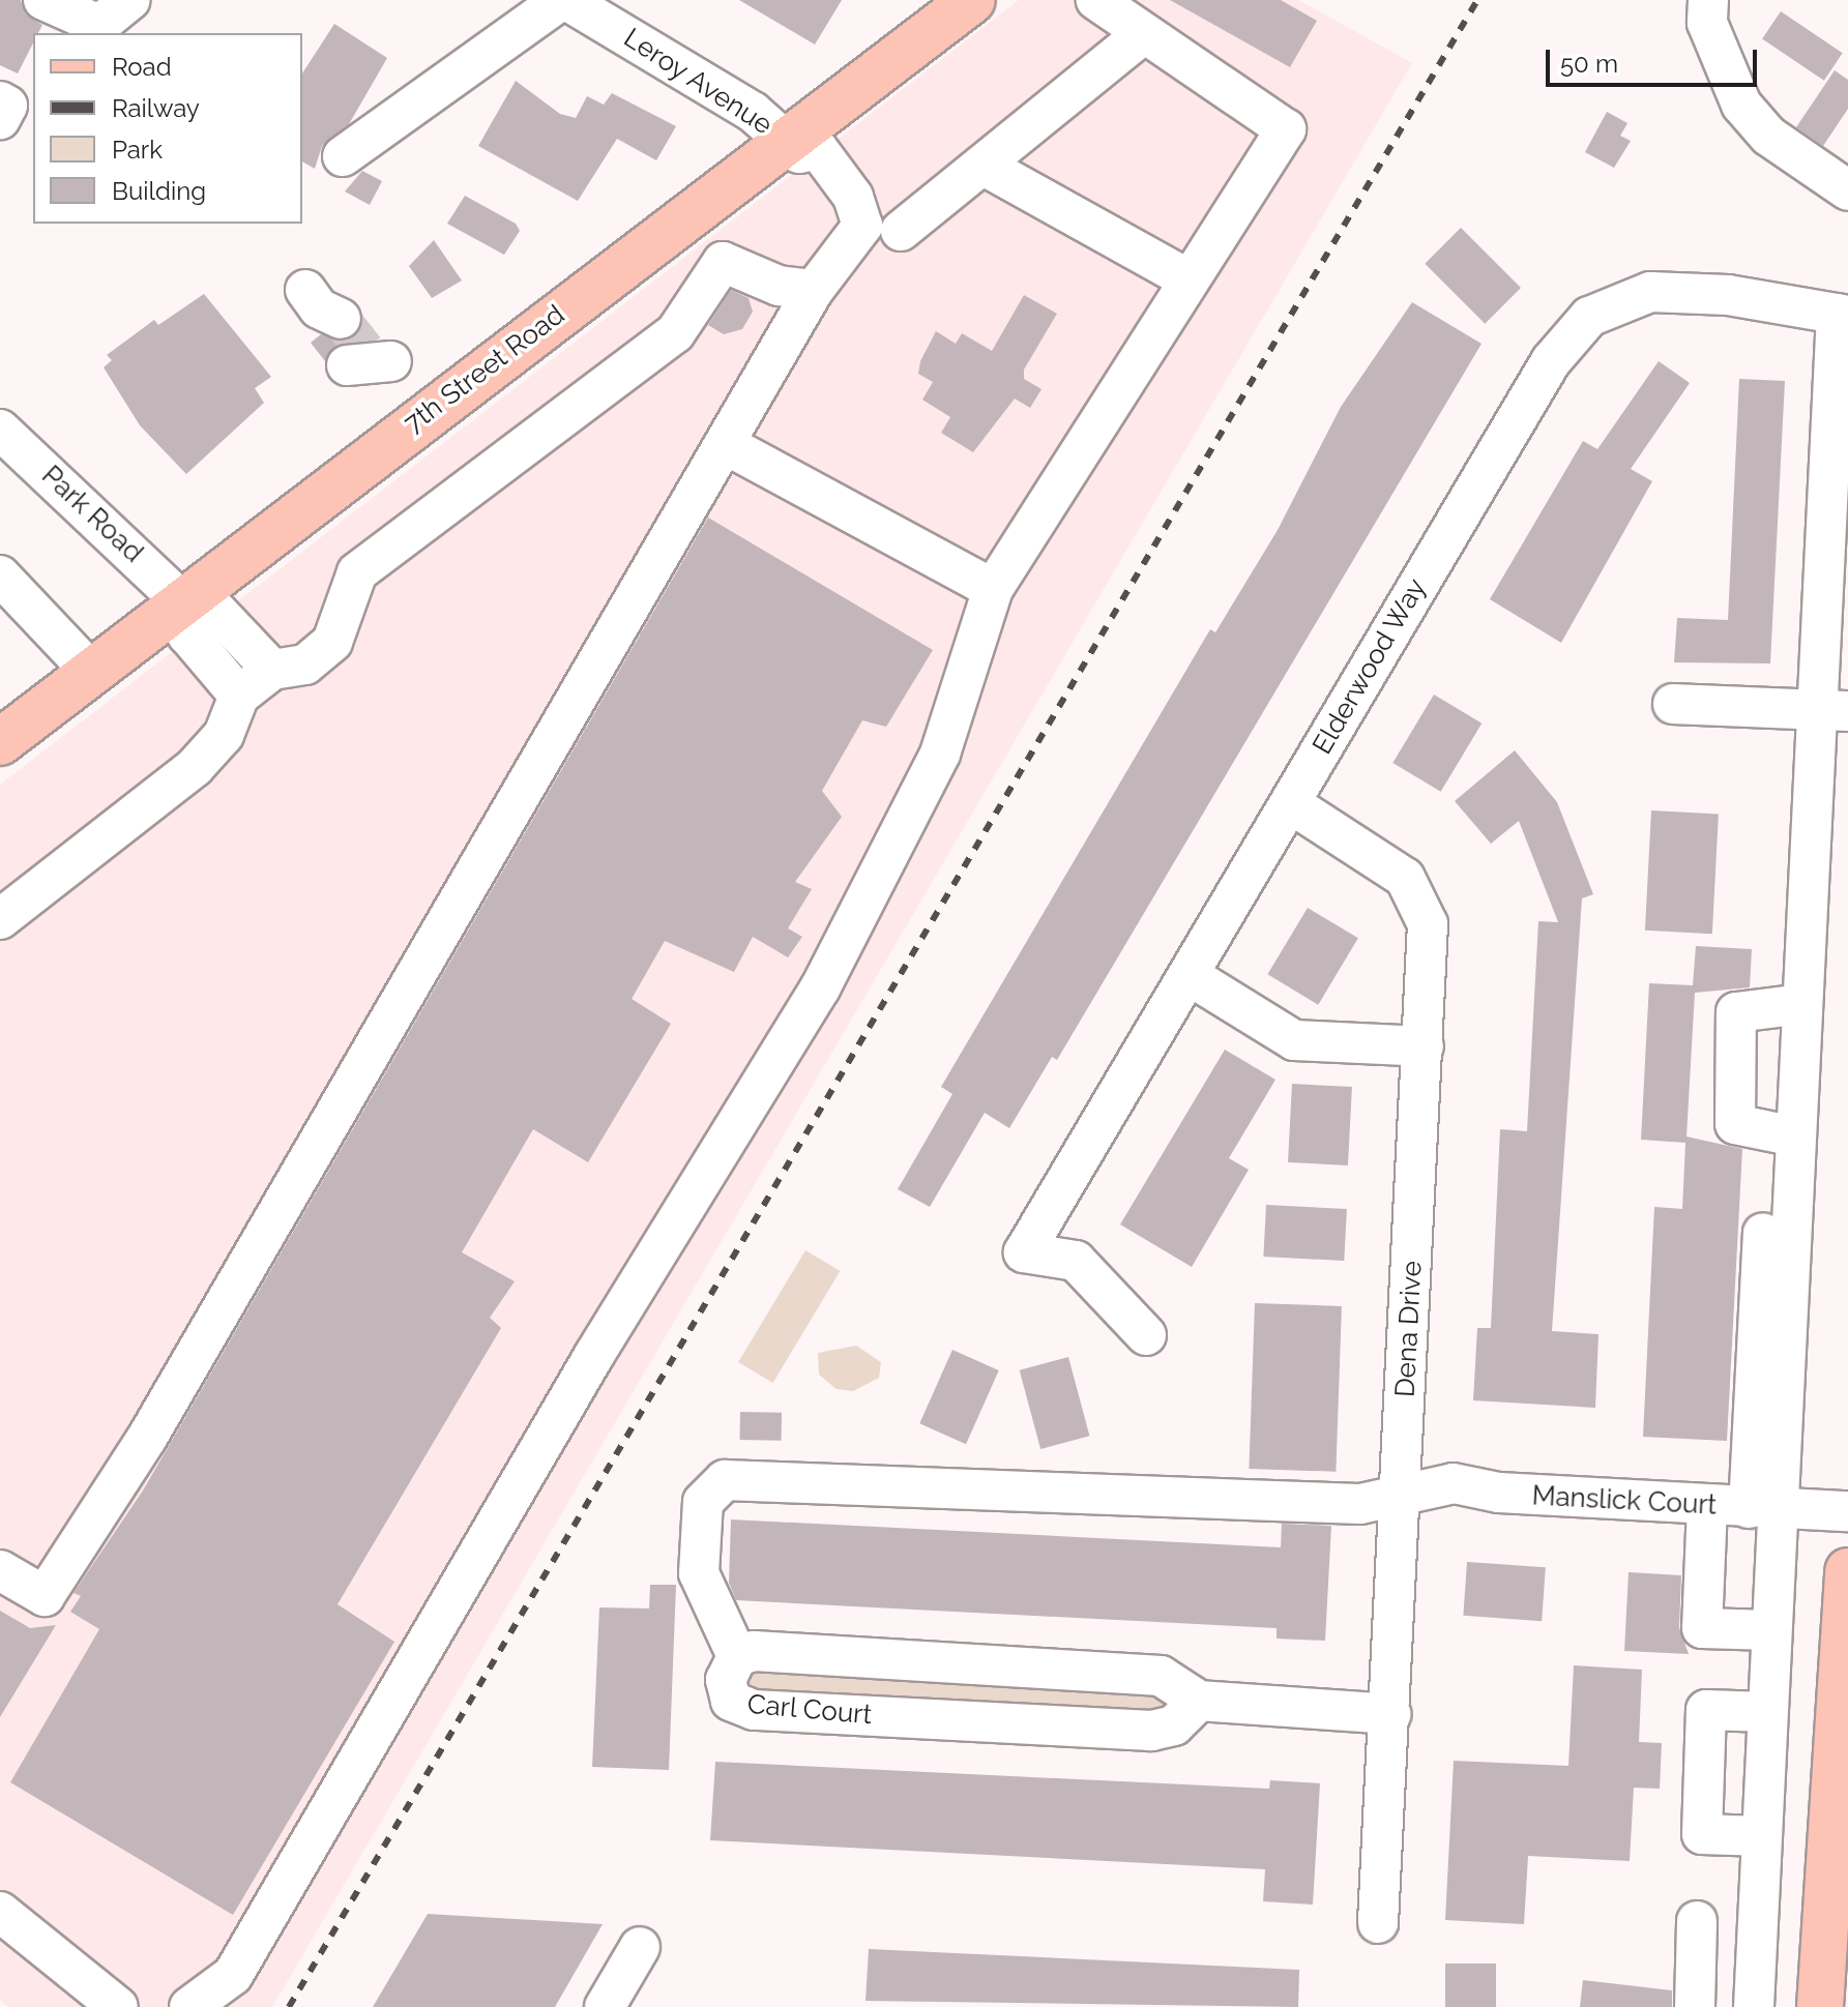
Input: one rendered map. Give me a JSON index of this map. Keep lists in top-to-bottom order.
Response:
{
  "streets": {
    "main road": ["7th Street Road"],
    "street": [
      "Leroy Avenue",
      "Park Road",
      "Elderwood Way",
      "Dena Drive",
      "Manslick Court",
      "Carl Court"
    ]
  },
  "crossings": [
    ["Leroy Avenue", "7th Street Road"],
    ["7th Street Road", "Park Road"],
    ["Elderwood Way", "Dena Drive"],
    ["Dena Drive", "Manslick Court"],
    ["Dena Drive", "Carl Court"],
    ["Manslick Court", "Carl Court"]
  ],
  "legend": [
    "Road",
    "Railway",
    "Park",
    "Building"
  ],
  "scale_bar": "50 m"
}
